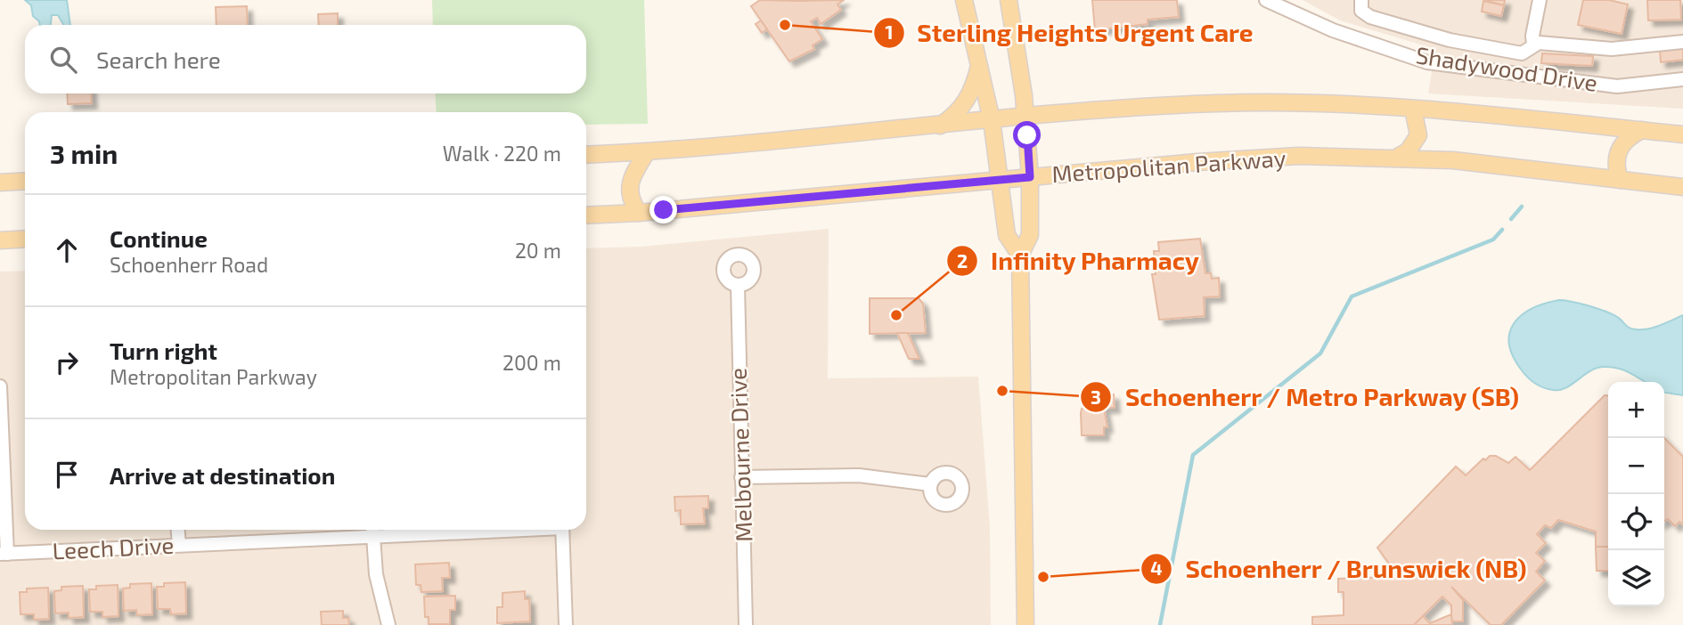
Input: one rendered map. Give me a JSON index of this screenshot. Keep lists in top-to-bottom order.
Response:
{
  "streets": {
    "main road": ["Metropolitan Parkway"],
    "street": ["Shadywood Drive", "Melbourne Drive", "Leech Drive"]
  },
  "places": [
    "Sterling Heights Urgent Care",
    "Infinity Pharmacy",
    "Schoenherr / Metro Parkway (SB)",
    "Schoenherr / Brunswick (NB)"
  ],
  "page": {
    "search": "Search here",
    "heading": ["3 min", "Walk · 220 m"],
    "list": [
      ["Continue", "Schoenherr Road", "20 m"],
      ["Turn right", "Metropolitan Parkway", "200 m"],
      "Arrive at destination"
    ],
    "map_buttons": ["+", "−"]
  }
}
